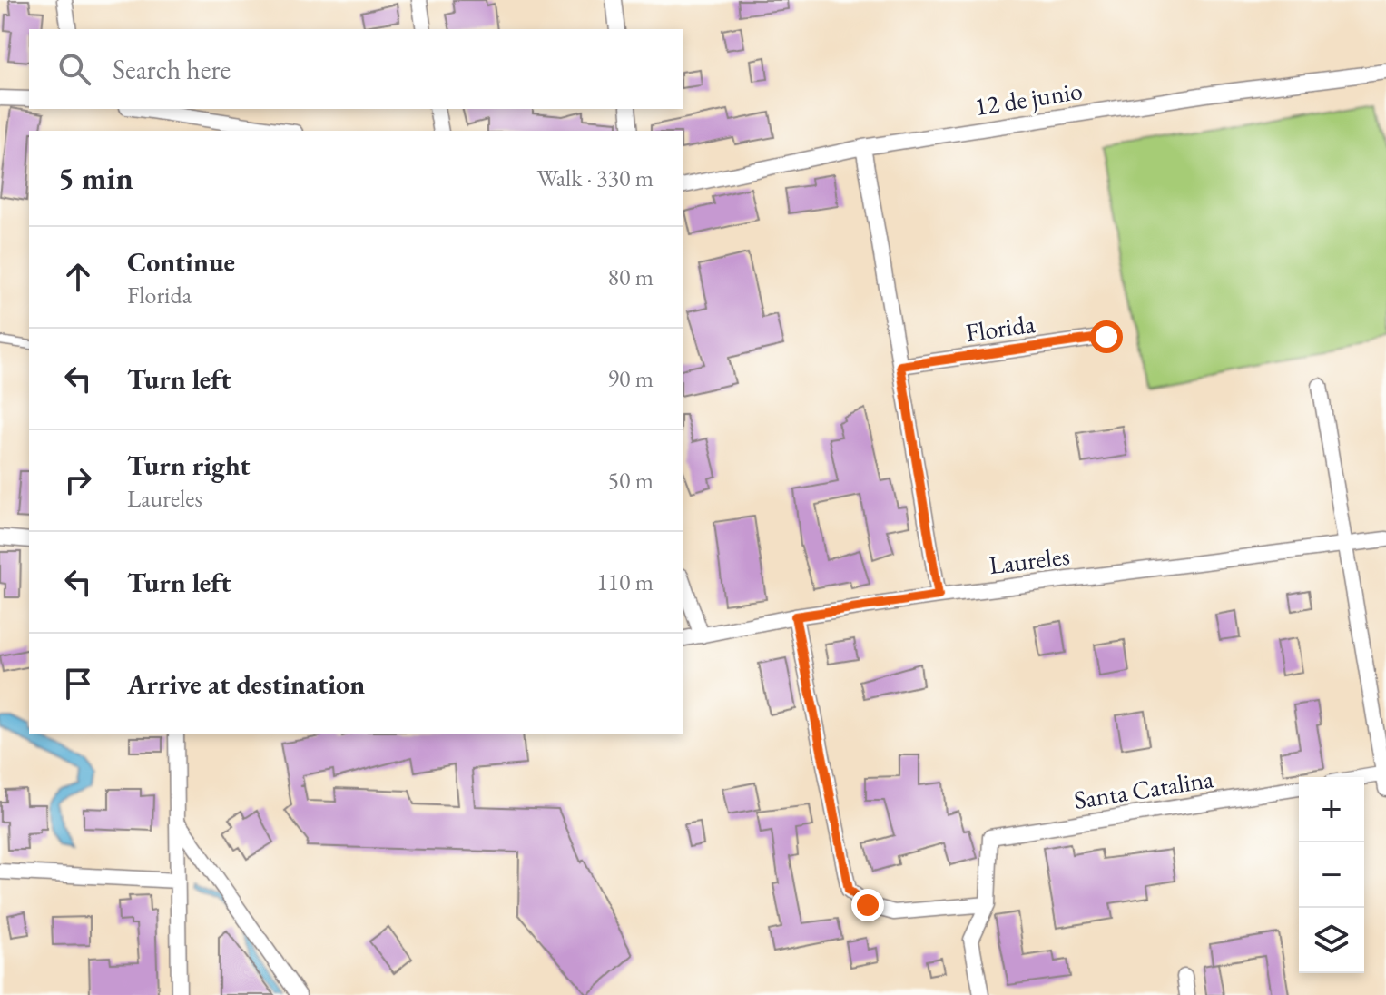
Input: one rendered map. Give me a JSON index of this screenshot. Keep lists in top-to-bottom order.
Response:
{
  "streets": {
    "street": [
      "12 de junio",
      "Florida",
      "Laureles",
      "Santa Catalina"
    ]
  },
  "page": {
    "search": "Search here",
    "heading": ["5 min", "Walk · 330 m"],
    "list": [
      ["Continue", "Florida", "80 m"],
      ["Turn left", "90 m"],
      ["Turn right", "Laureles", "50 m"],
      ["Turn left", "110 m"],
      "Arrive at destination"
    ],
    "map_buttons": ["+", "−"]
  }
}
